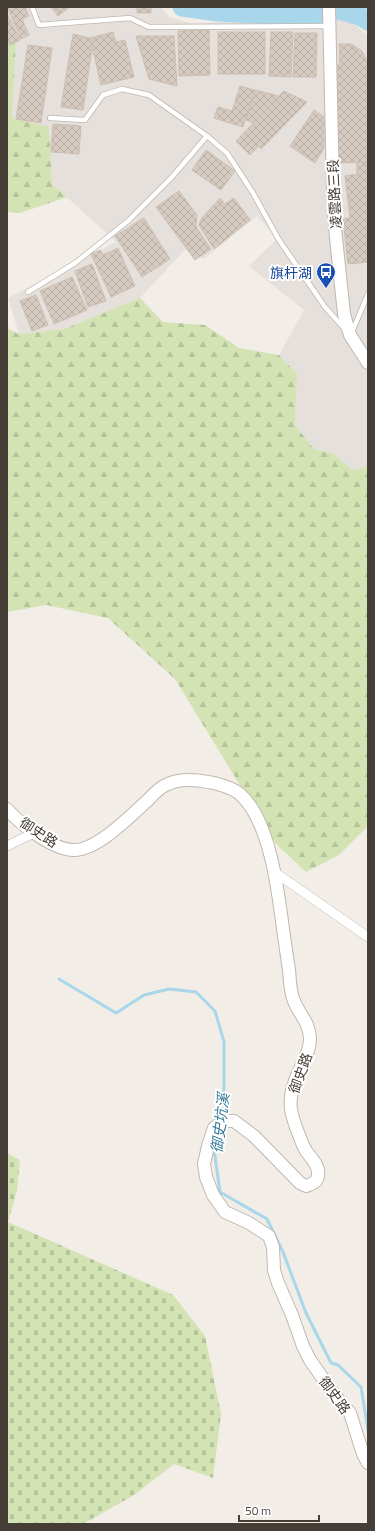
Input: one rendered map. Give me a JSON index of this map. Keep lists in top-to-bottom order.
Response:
{
  "streets": {
    "street": ["凌雲路三段", "御史路"]
  },
  "water": ["御史坑溪"],
  "places": {
    "bus stop": ["旗杆湖"]
  },
  "scale_bar": "50 m"
}
